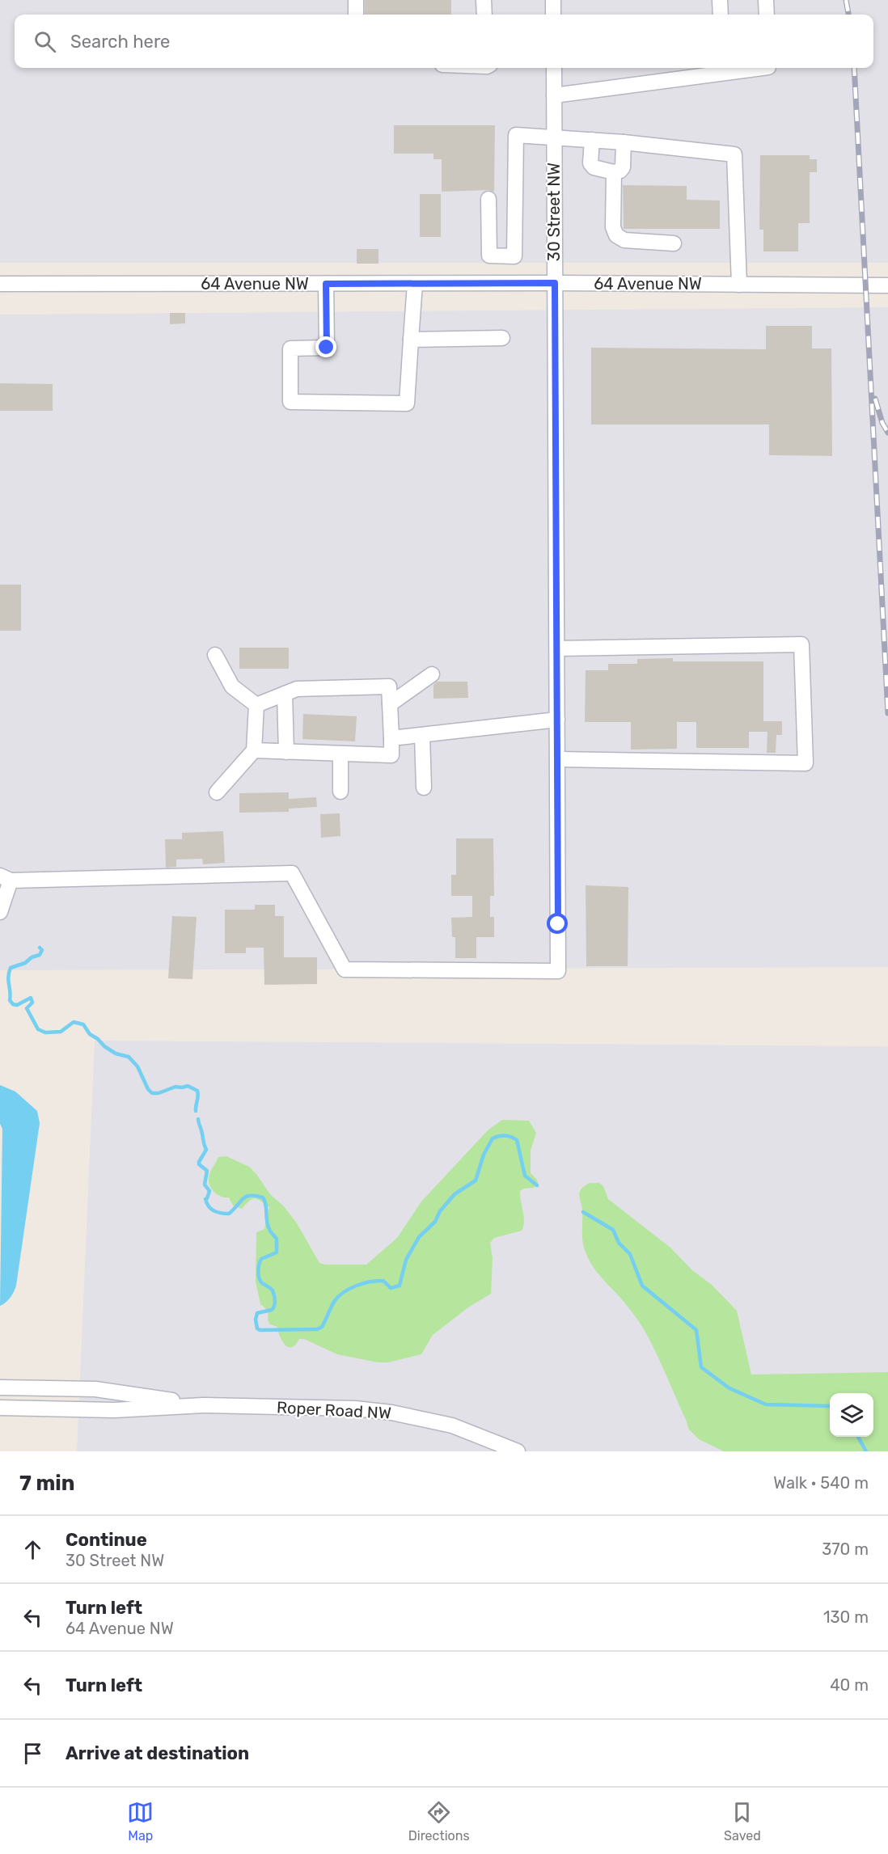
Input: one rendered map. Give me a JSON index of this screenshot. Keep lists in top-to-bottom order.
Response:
{
  "streets": {
    "street": ["30 Street NW", "64 Avenue NW", "Roper Road NW"]
  },
  "crossings": [
    ["30 Street NW", "64 Avenue NW"]
  ],
  "page": {
    "search": "Search here",
    "heading": ["7 min", "Walk · 540 m"],
    "list": [
      ["Continue", "30 Street NW", "370 m"],
      ["Turn left", "64 Avenue NW", "130 m"],
      ["Turn left", "40 m"],
      "Arrive at destination"
    ],
    "nav": ["Map", "Directions", "Saved"]
  }
}
